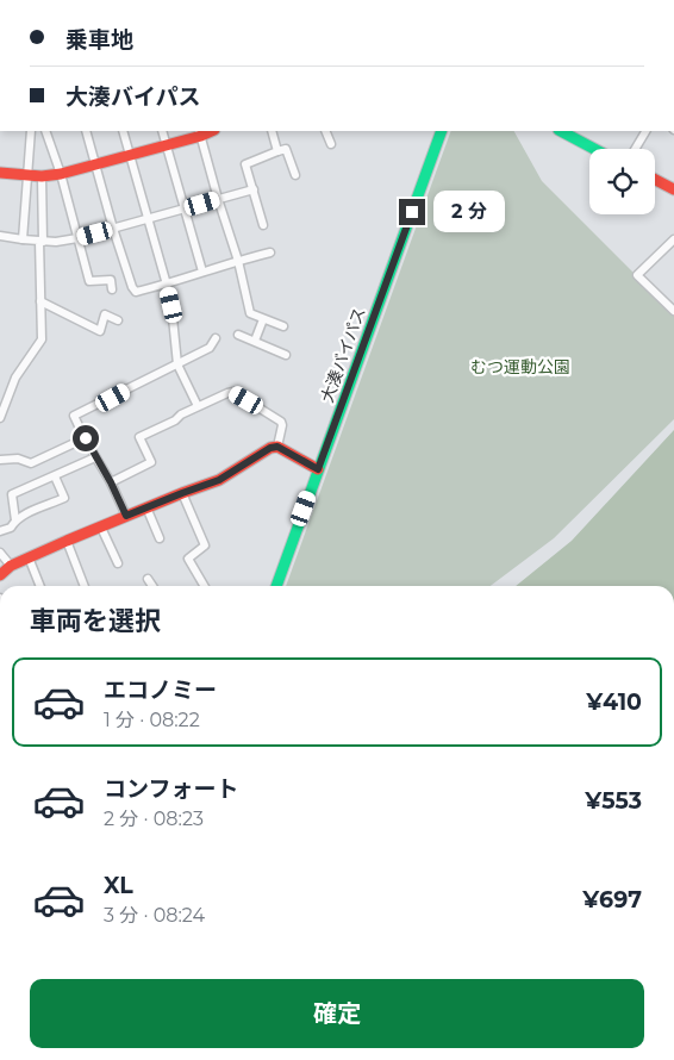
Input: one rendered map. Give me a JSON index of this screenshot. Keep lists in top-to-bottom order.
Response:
{
  "streets": {
    "main road": ["大湊バイパス"]
  },
  "parks": ["むつ運動公園"],
  "page": {
    "banner": ["乗車地", "大湊バイパス"],
    "bubble": "2 分",
    "heading": "車両を選択",
    "list": [
      {
        "name": "エコノミー",
        "note": "1 分 · 08:22",
        "value": "¥410"
      },
      {
        "name": "コンフォート",
        "note": "2 分 · 08:23",
        "value": "¥553"
      },
      {
        "name": "XL",
        "note": "3 分 · 08:24",
        "value": "¥697"
      }
    ],
    "buttons": "確定"
  }
}
